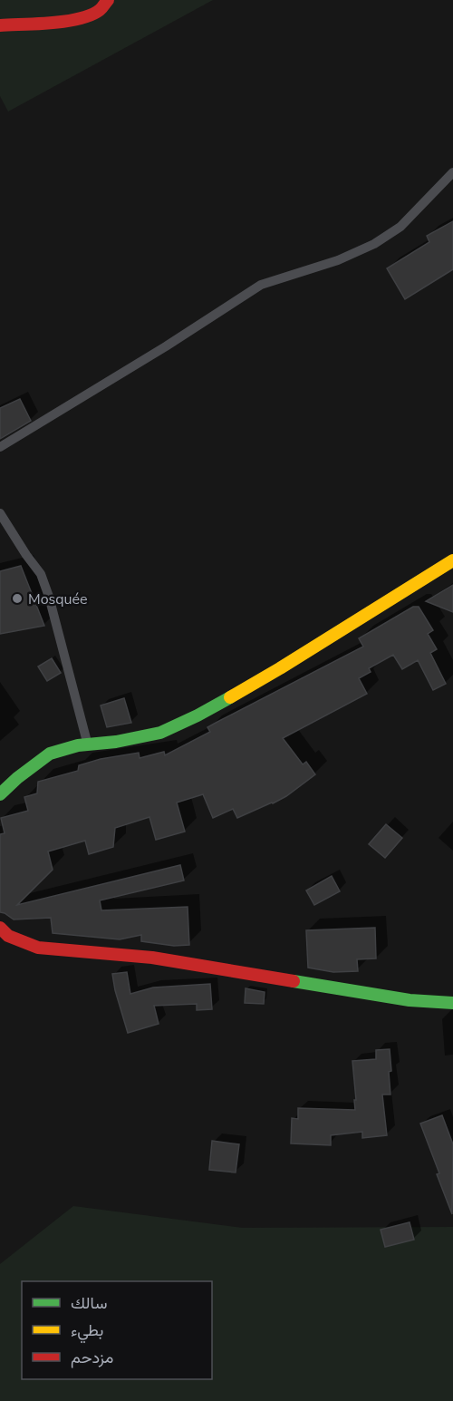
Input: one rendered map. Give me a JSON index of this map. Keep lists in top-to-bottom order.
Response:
{
  "places": ["Mosquée"],
  "legend": ["سالك", "بطيء", "مزدحم"]
}
